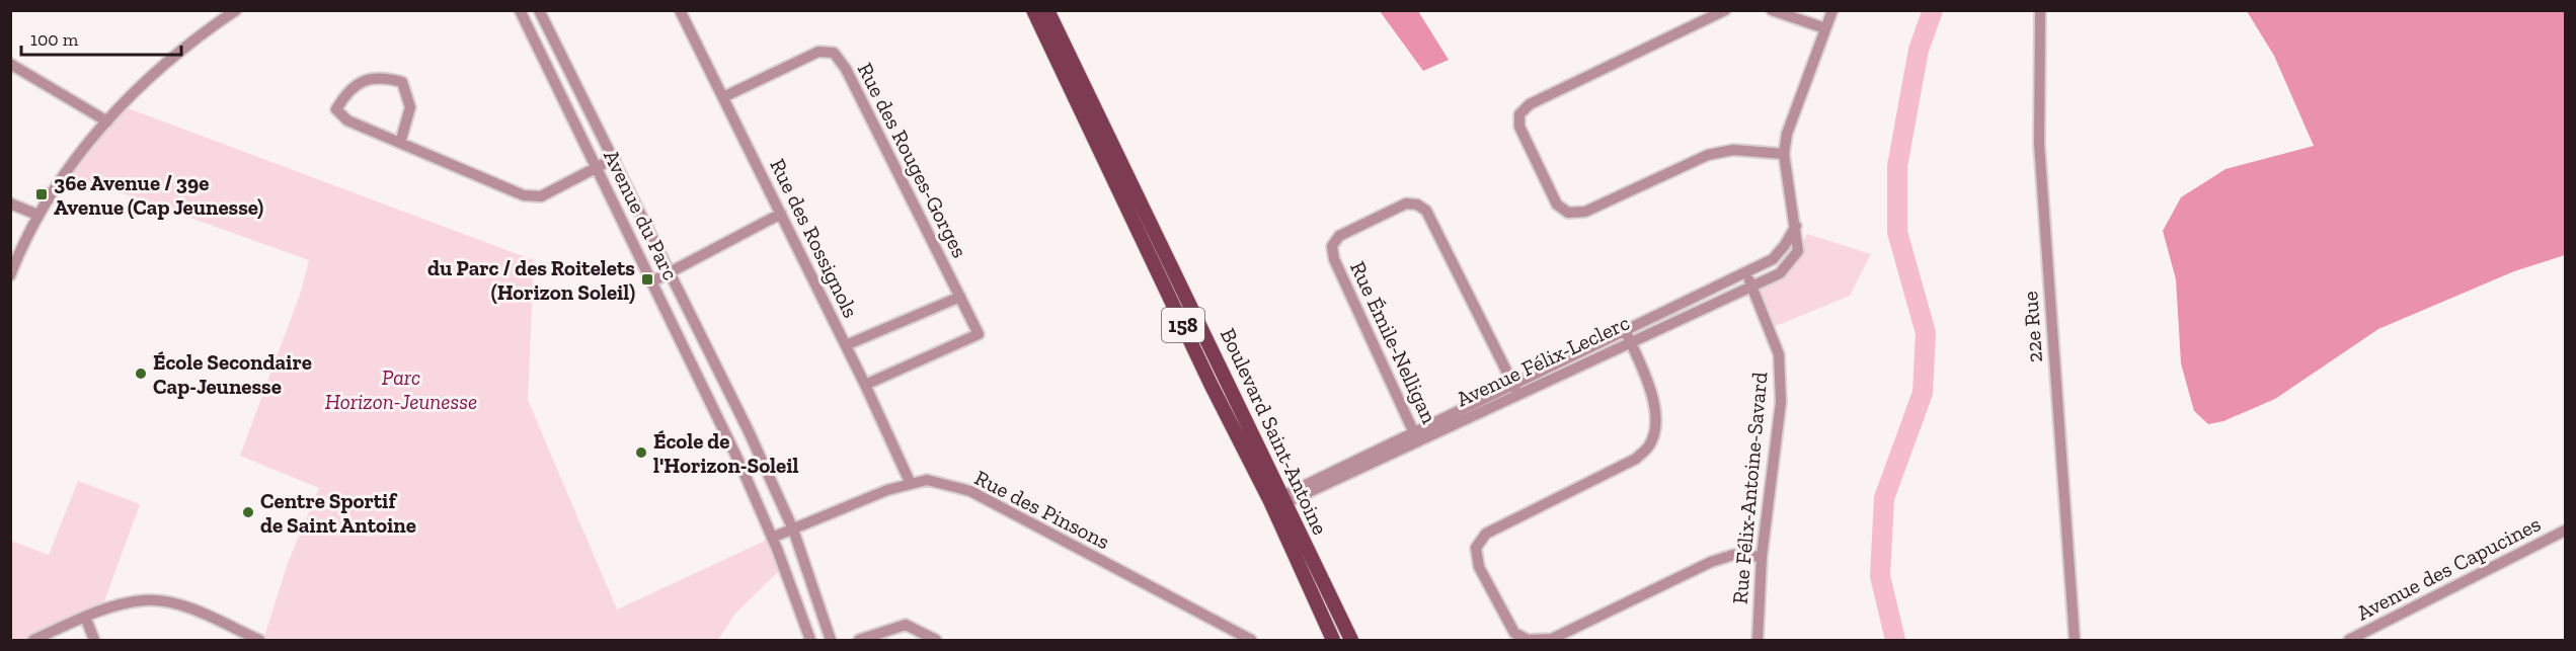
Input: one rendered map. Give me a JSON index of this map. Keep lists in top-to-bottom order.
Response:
{
  "streets": {
    "main road": ["158", "Boulevard Saint-Antoine"],
    "street": [
      "Rue des Rouges-Gorges",
      "Avenue du Parc",
      "Rue des Rossignols",
      "22e Rue",
      "Rue Émile-Nelligan",
      "Avenue Félix-Leclerc",
      "Rue Félix-Antoine-Savard",
      "Rue des Pinsons",
      "Avenue des Capucines"
    ]
  },
  "crossings": [
    ["Rue des Rouges-Gorges", "Rue des Rossignols"],
    ["Avenue du Parc", "Rue des Pinsons"],
    ["Rue des Rossignols", "Rue des Pinsons"],
    ["Rue Émile-Nelligan", "Avenue Félix-Leclerc"],
    ["Avenue Félix-Leclerc", "Boulevard Saint-Antoine"],
    ["Avenue Félix-Leclerc", "Rue Félix-Antoine-Savard"]
  ],
  "parks": ["Parc Horizon-Jeunesse"],
  "places": {
    "transit": ["36e Avenue / 39e Avenue (Cap Jeunesse)", "du Parc / des Roitelets (Horizon Soleil)"],
    "other": ["École Secondaire Cap-Jeunesse", "École de l'Horizon-Soleil", "Centre Sportif de Saint Antoine"]
  },
  "scale_bar": "100 m"
}
